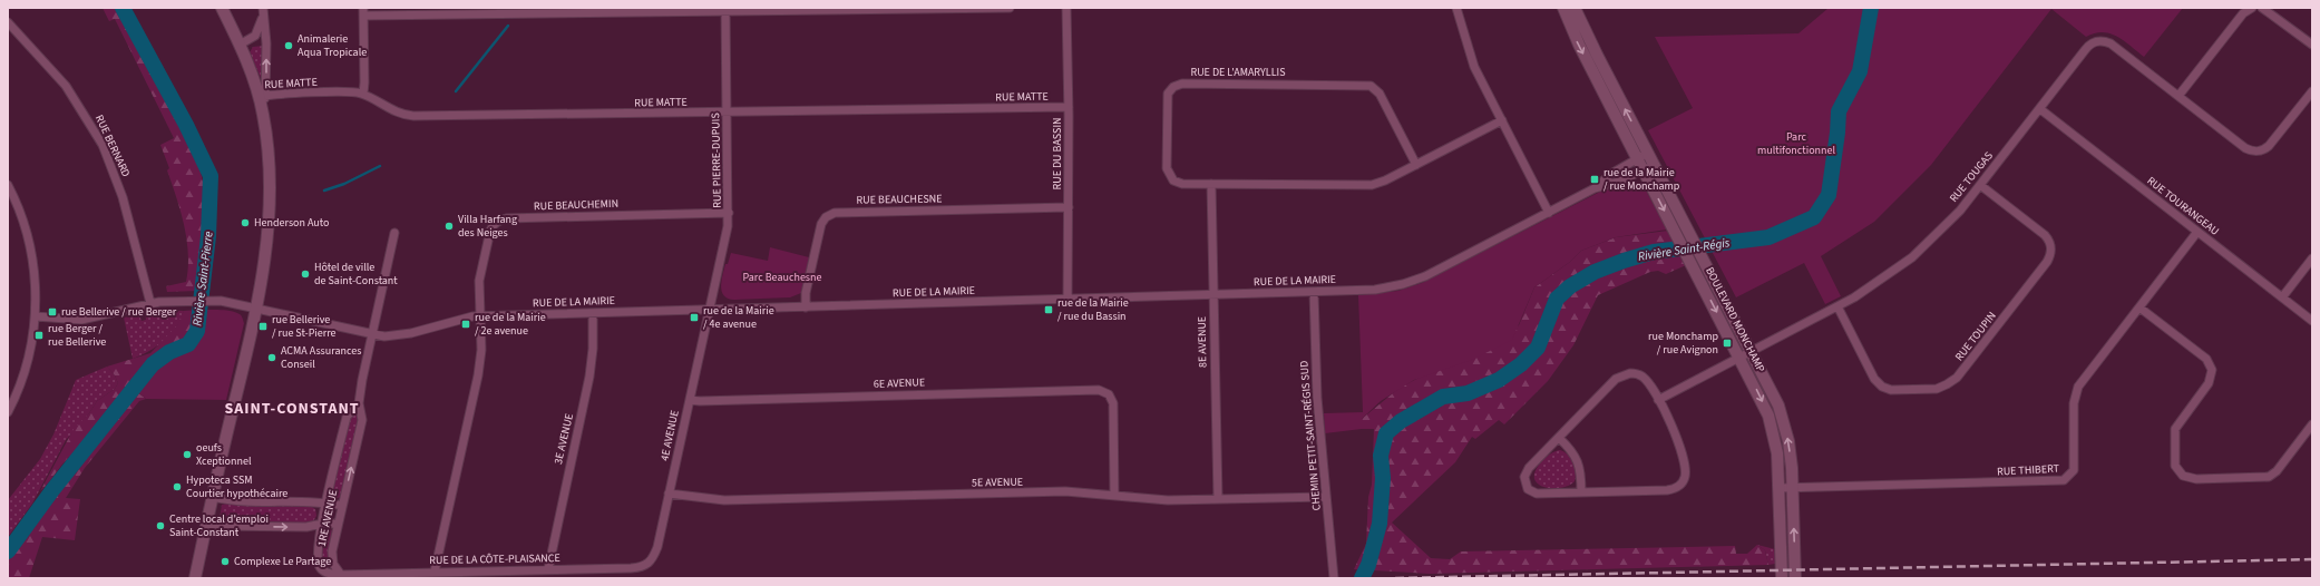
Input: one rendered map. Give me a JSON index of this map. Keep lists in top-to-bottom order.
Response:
{
  "streets": {
    "street": [
      "RUE DE L'AMARYLLIS",
      "RUE MATTE",
      "RUE BERNARD",
      "RUE DU BASSIN",
      "RUE PIERRE-DUPUIS",
      "RUE TOUGAS",
      "RUE BEAUCHESNE",
      "RUE BEAUCHEMIN",
      "RUE TOURANGEAU",
      "RUE DE LA MAIRIE",
      "BOULEVARD MONCHAMP",
      "RUE TOUPIN",
      "8E AVENUE",
      "6E AVENUE",
      "4E AVENUE",
      "CHEMIN PETIT-SAINT-RÉGIS SUD",
      "3E AVENUE",
      "RUE THIBERT",
      "5E AVENUE",
      "1RE AVENUE",
      "RUE DE LA CÔTE-PLAISANCE"
    ]
  },
  "crossings": [
    ["RUE DE L'AMARYLLIS", "8E AVENUE"],
    ["RUE MATTE", "RUE DU BASSIN"],
    ["RUE MATTE", "RUE PIERRE-DUPUIS"],
    ["RUE BERNARD", "RUE DE LA MAIRIE"],
    ["RUE DU BASSIN", "RUE BEAUCHESNE"],
    ["RUE DU BASSIN", "RUE DE LA MAIRIE"],
    ["RUE PIERRE-DUPUIS", "RUE BEAUCHEMIN"],
    ["RUE PIERRE-DUPUIS", "RUE DE LA MAIRIE"],
    ["RUE PIERRE-DUPUIS", "4E AVENUE"],
    ["RUE TOUGAS", "RUE TOURANGEAU"],
    ["RUE TOUGAS", "BOULEVARD MONCHAMP"],
    ["RUE TOUGAS", "RUE TOUPIN"],
    ["RUE BEAUCHESNE", "RUE DE LA MAIRIE"],
    ["RUE BEAUCHEMIN", "RUE DE LA MAIRIE"],
    ["RUE BEAUCHEMIN", "RUE DE LA CÔTE-PLAISANCE"],
    ["RUE TOURANGEAU", "RUE THIBERT"],
    ["RUE DE LA MAIRIE", "BOULEVARD MONCHAMP"],
    ["RUE DE LA MAIRIE", "8E AVENUE"],
    ["RUE DE LA MAIRIE", "4E AVENUE"],
    ["RUE DE LA MAIRIE", "CHEMIN PETIT-SAINT-RÉGIS SUD"],
    ["RUE DE LA MAIRIE", "3E AVENUE"],
    ["RUE DE LA MAIRIE", "1RE AVENUE"],
    ["BOULEVARD MONCHAMP", "RUE THIBERT"],
    ["8E AVENUE", "5E AVENUE"],
    ["6E AVENUE", "4E AVENUE"],
    ["6E AVENUE", "5E AVENUE"],
    ["4E AVENUE", "5E AVENUE"],
    ["4E AVENUE", "RUE DE LA CÔTE-PLAISANCE"],
    ["CHEMIN PETIT-SAINT-RÉGIS SUD", "5E AVENUE"],
    ["3E AVENUE", "RUE DE LA CÔTE-PLAISANCE"],
    ["1RE AVENUE", "RUE DE LA CÔTE-PLAISANCE"]
  ],
  "districts": ["SAINT-CONSTANT"],
  "water": ["Rivière Saint-Régis", "Rivière Saint-Pierre"],
  "parks": ["Parc multifonctionnel", "Parc Beauchesne"],
  "places": {
    "other": [
      "Animalerie Aqua Tropicale",
      "Henderson Auto",
      "Villa Harfang des Neiges",
      "Hôtel de ville de Saint-Constant",
      "ACMA Assurances Conseil",
      "oeufs Xceptionnel",
      "Hypoteca SSM Courtier hypothécaire",
      "Centre local d'emploi Saint-Constant",
      "Complexe Le Partage"
    ],
    "transit": [
      "rue de la Mairie / rue Monchamp",
      "rue de la Mairie / rue du Bassin",
      "rue Bellerive / rue Berger",
      "rue de la Mairie / 4e avenue",
      "rue de la Mairie / 2e avenue",
      "rue Bellerive / rue St-Pierre",
      "rue Berger / rue Bellerive",
      "rue Monchamp / rue Avignon"
    ]
  }
}
